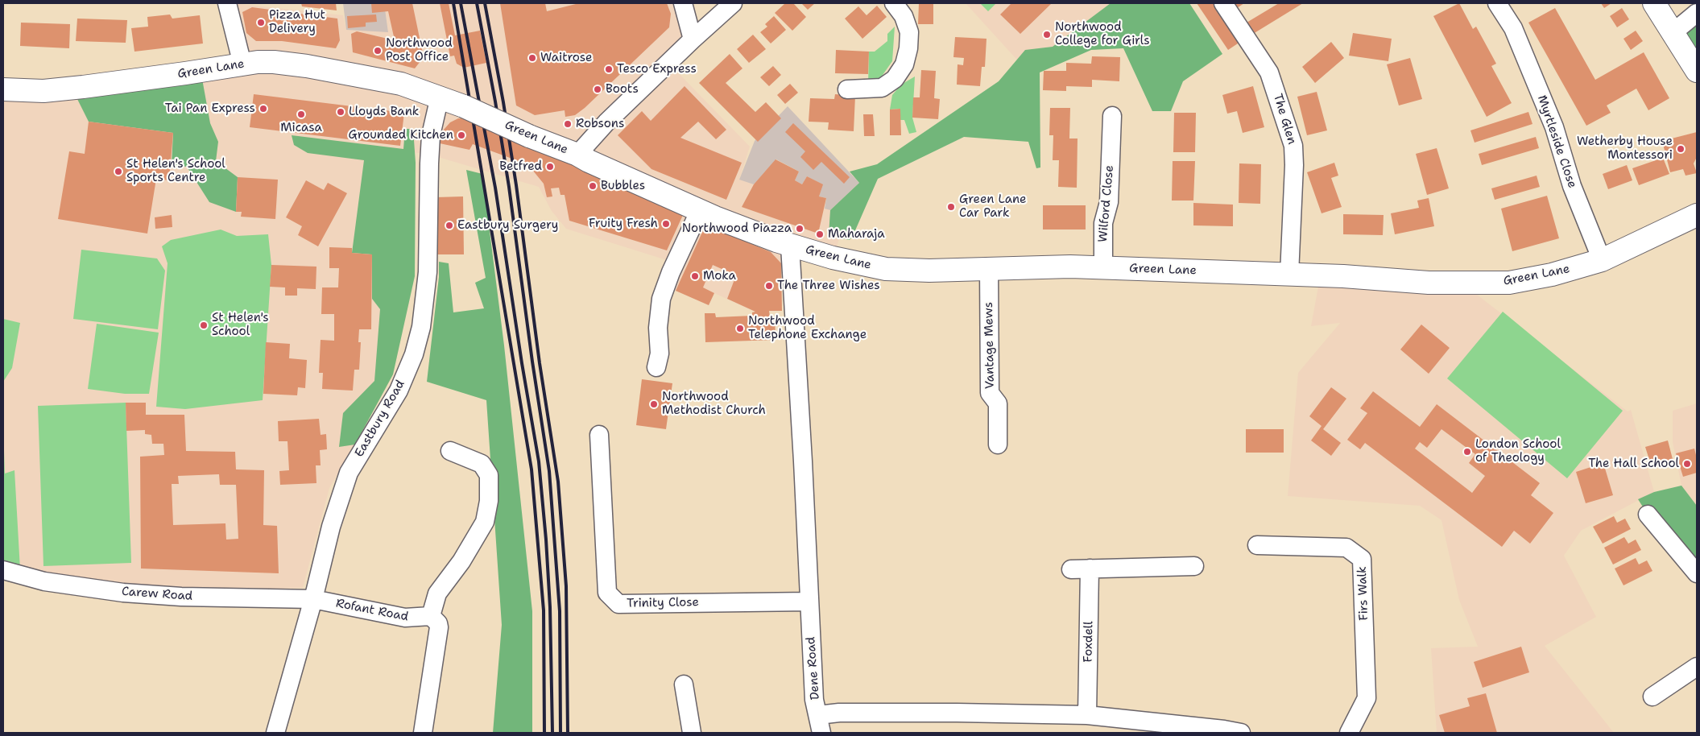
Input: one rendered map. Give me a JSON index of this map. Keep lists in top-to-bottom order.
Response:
{
  "streets": {
    "main road": ["Green Lane"],
    "street": [
      "The Glen",
      "Myrtleside Close",
      "Wilford Close",
      "Vantage Mews",
      "Eastbury Road",
      "Firs Walk",
      "Carew Road",
      "Trinity Close",
      "Rofant Road",
      "Foxdell",
      "Dene Road"
    ]
  },
  "crossings": [
    ["Green Lane", "The Glen"],
    ["Green Lane", "Myrtleside Close"],
    ["Green Lane", "Wilford Close"],
    ["Green Lane", "Vantage Mews"],
    ["Green Lane", "Eastbury Road"],
    ["Green Lane", "Dene Road"],
    ["Eastbury Road", "Carew Road"],
    ["Eastbury Road", "Rofant Road"],
    ["Carew Road", "Rofant Road"],
    ["Trinity Close", "Dene Road"],
    ["Foxdell", "Dene Road"]
  ],
  "places": [
    "Pizza Hut Delivery",
    "Northwood College for Girls",
    "Northwood Post Office",
    "Waitrose",
    "Tesco Express",
    "Boots",
    "Tai Pan Express",
    "Lloyds Bank",
    "Micasa",
    "Robsons",
    "Grounded Kitchen",
    "Wetherby House Montessori",
    "Betfred",
    "St Helen's School Sports Centre",
    "Bubbles",
    "Green Lane Car Park",
    "Fruity Fresh",
    "Eastbury Surgery",
    "Northwood Piazza",
    "Maharaja",
    "Moka",
    "The Three Wishes",
    "St Helen's School",
    "Northwood Telephone Exchange",
    "Northwood Methodist Church",
    "London School of Theology",
    "The Hall School"
  ]
}
